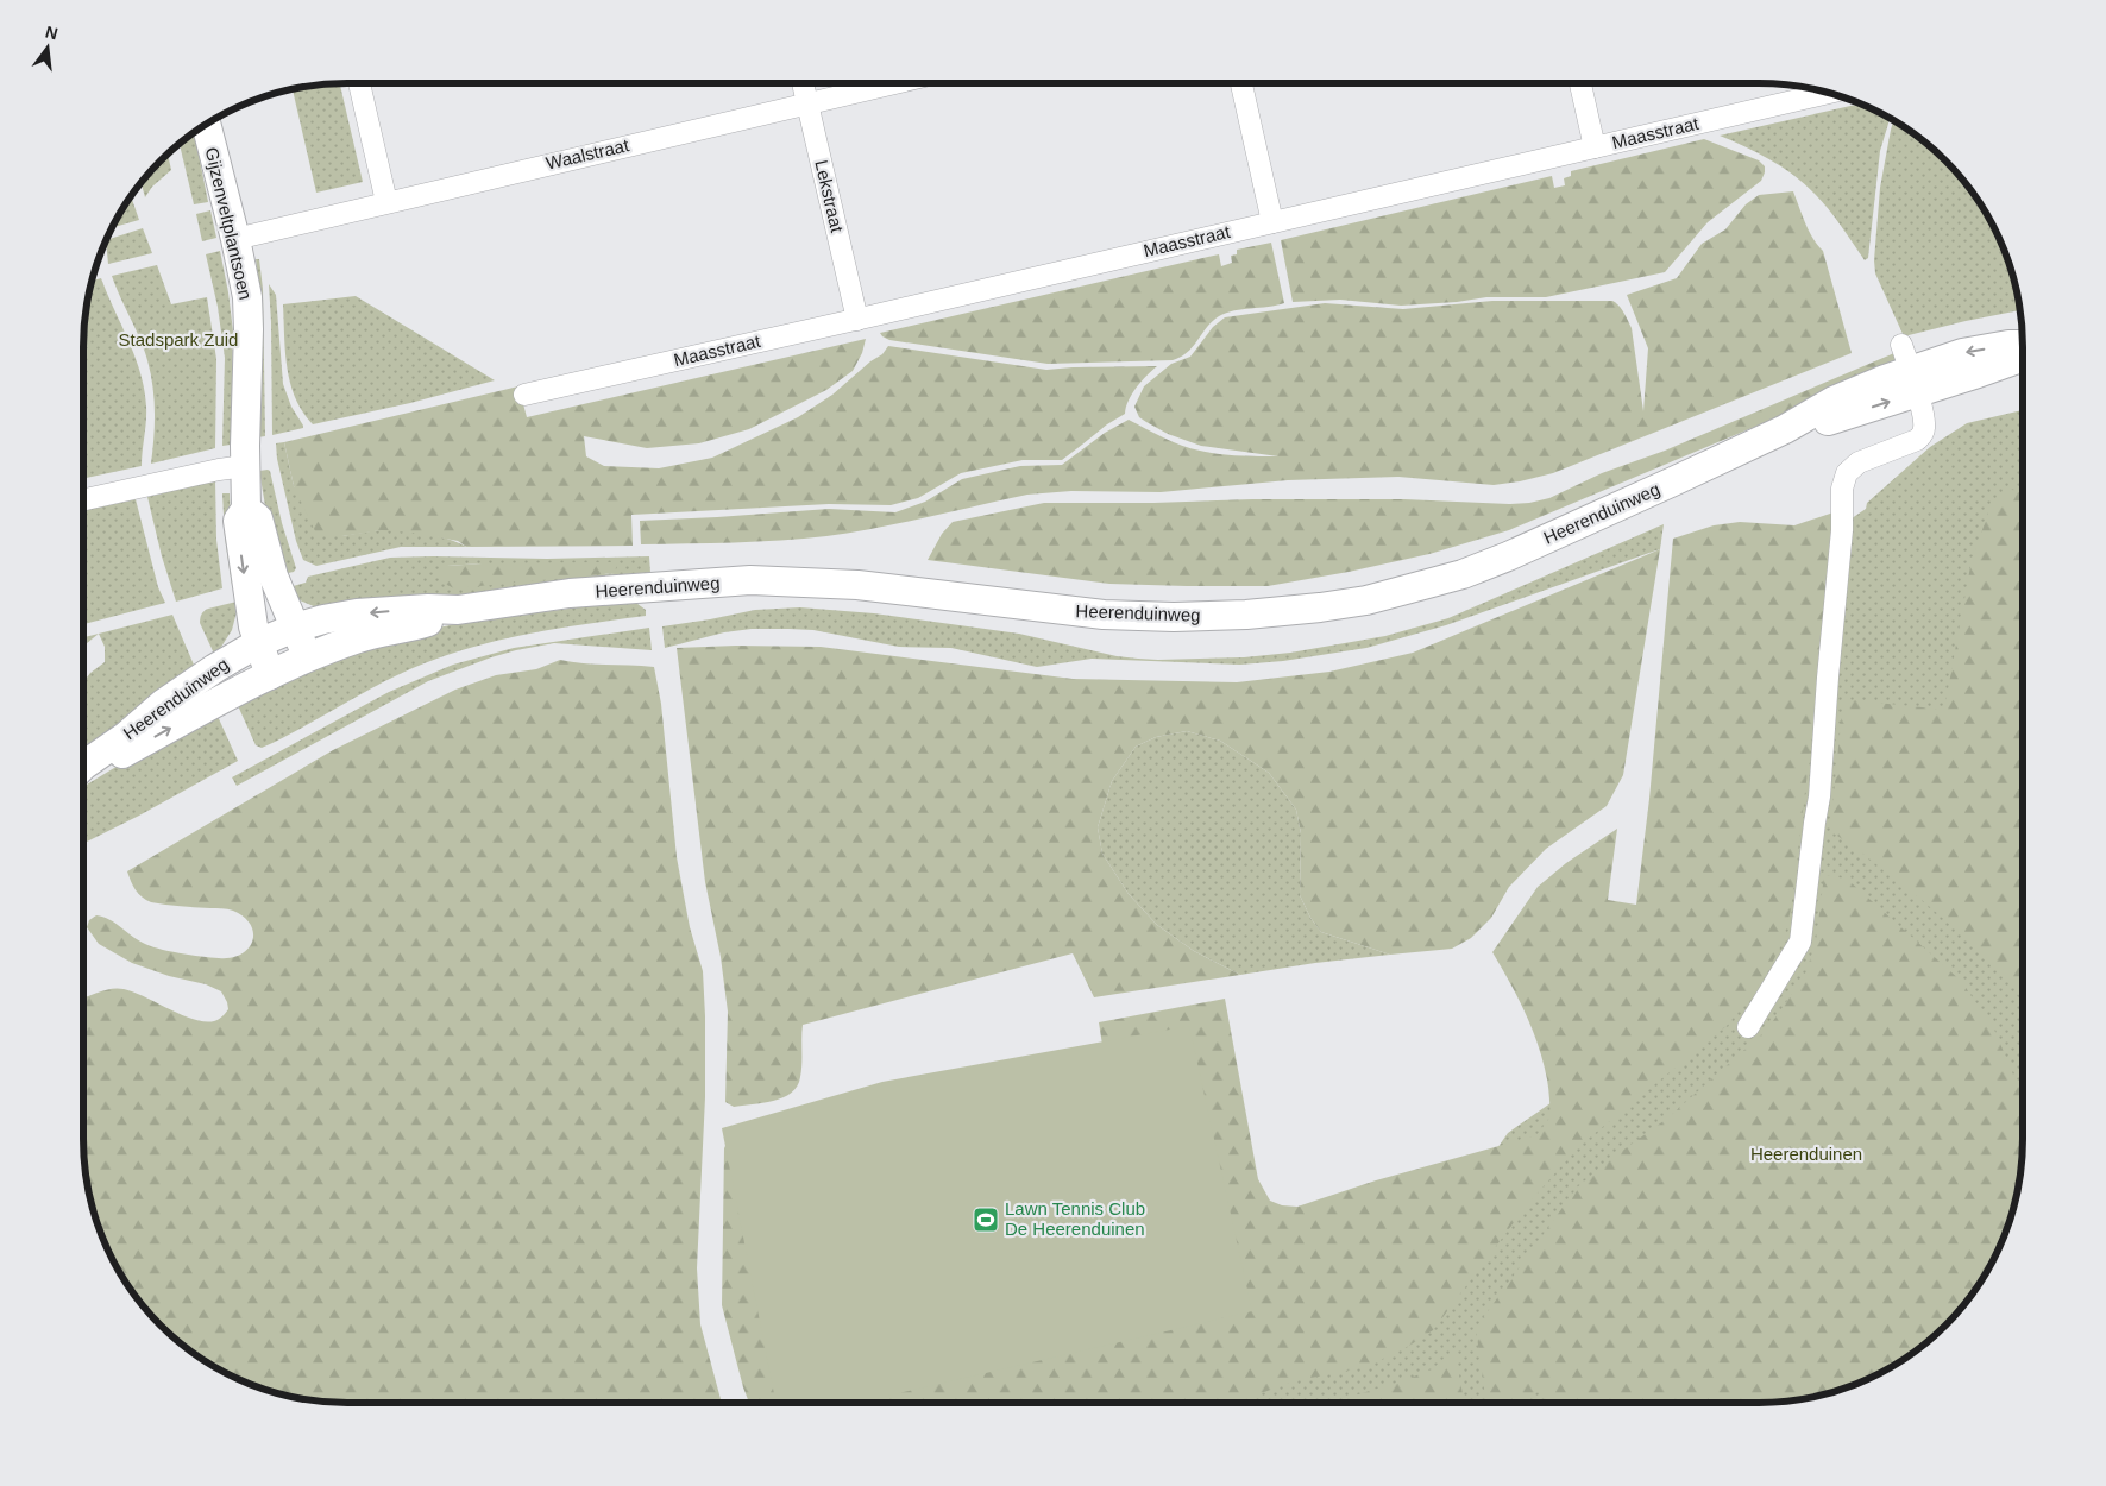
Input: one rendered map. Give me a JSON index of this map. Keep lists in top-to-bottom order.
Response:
{
  "streets": {
    "main road": ["Gijzenveltplantsoen", "Heerenduinweg"],
    "street": ["Maasstraat", "Waalstraat", "Lekstraat"]
  },
  "crossings": [
    ["Maasstraat", "Lekstraat"],
    ["Waalstraat", "Lekstraat"],
    ["Waalstraat", "Gijzenveltplantsoen"],
    ["Gijzenveltplantsoen", "Heerenduinweg"]
  ],
  "parks": ["Stadspark Zuid", "Heerenduinen"],
  "places": {
    "sports": ["Lawn Tennis Club De Heerenduinen"]
  },
  "north": "top"
}
